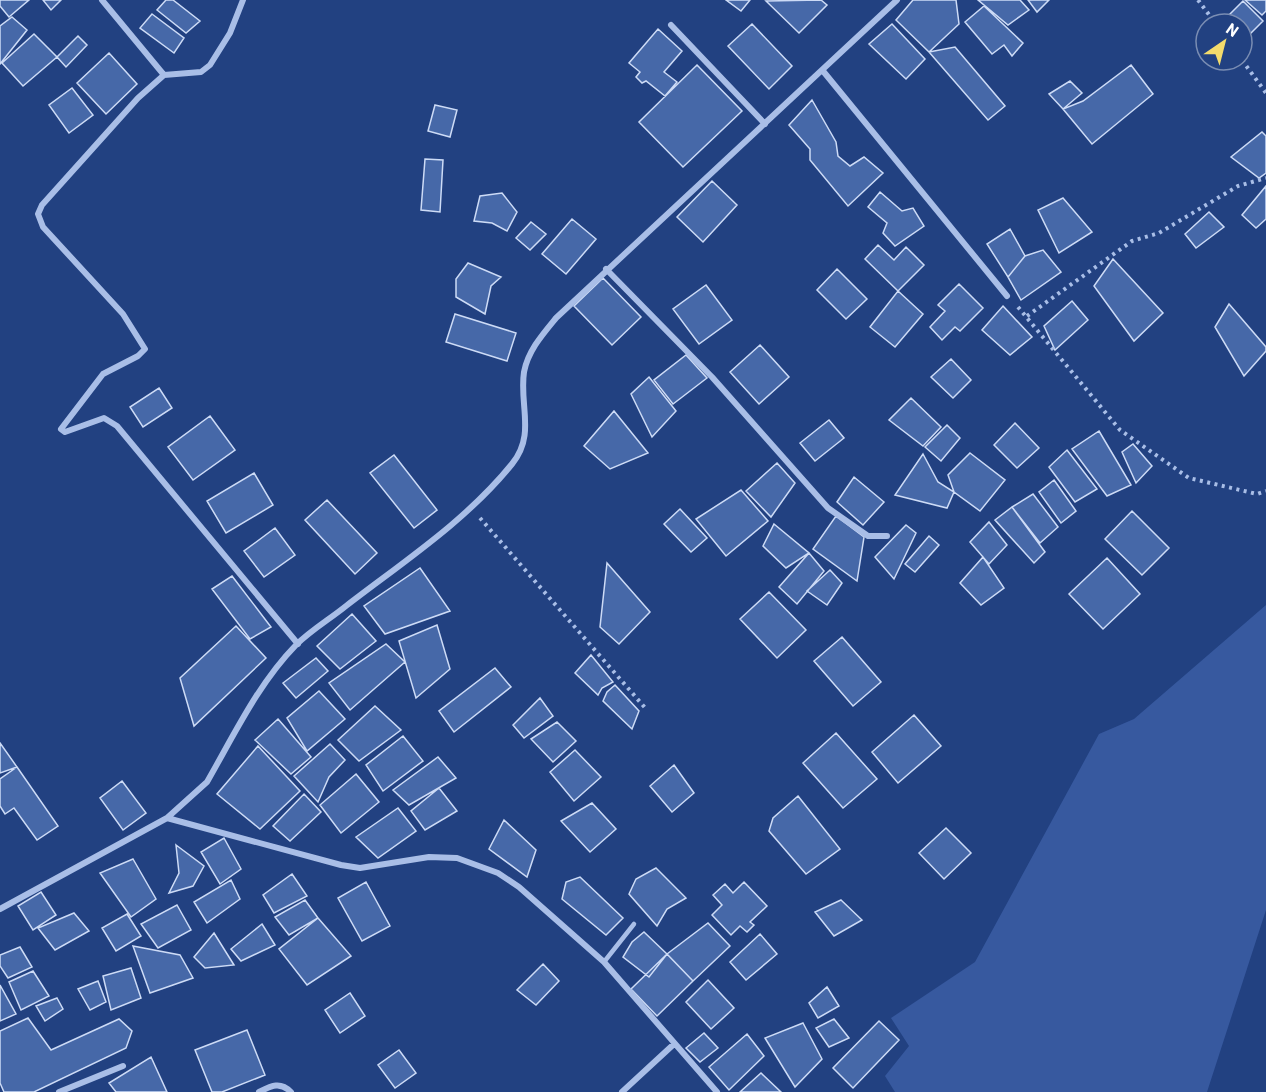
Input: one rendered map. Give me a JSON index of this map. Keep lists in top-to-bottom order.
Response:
{
  "north": "top right"
}
